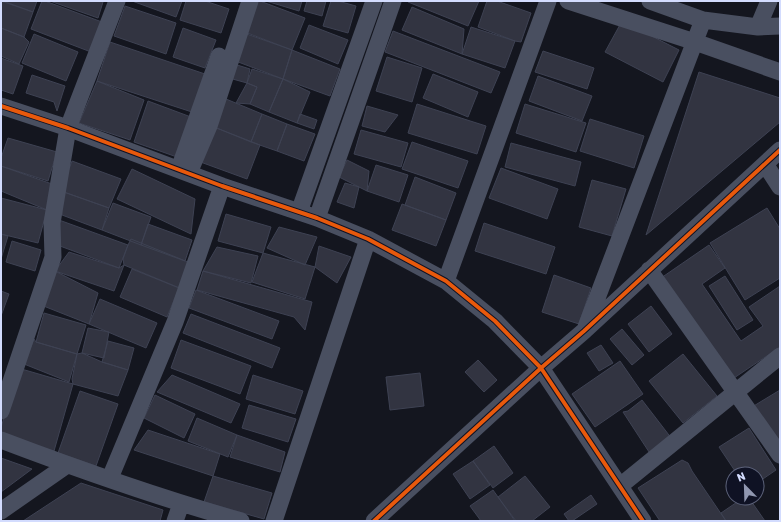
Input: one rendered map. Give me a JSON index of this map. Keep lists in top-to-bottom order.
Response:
{
  "north": "top left"
}
